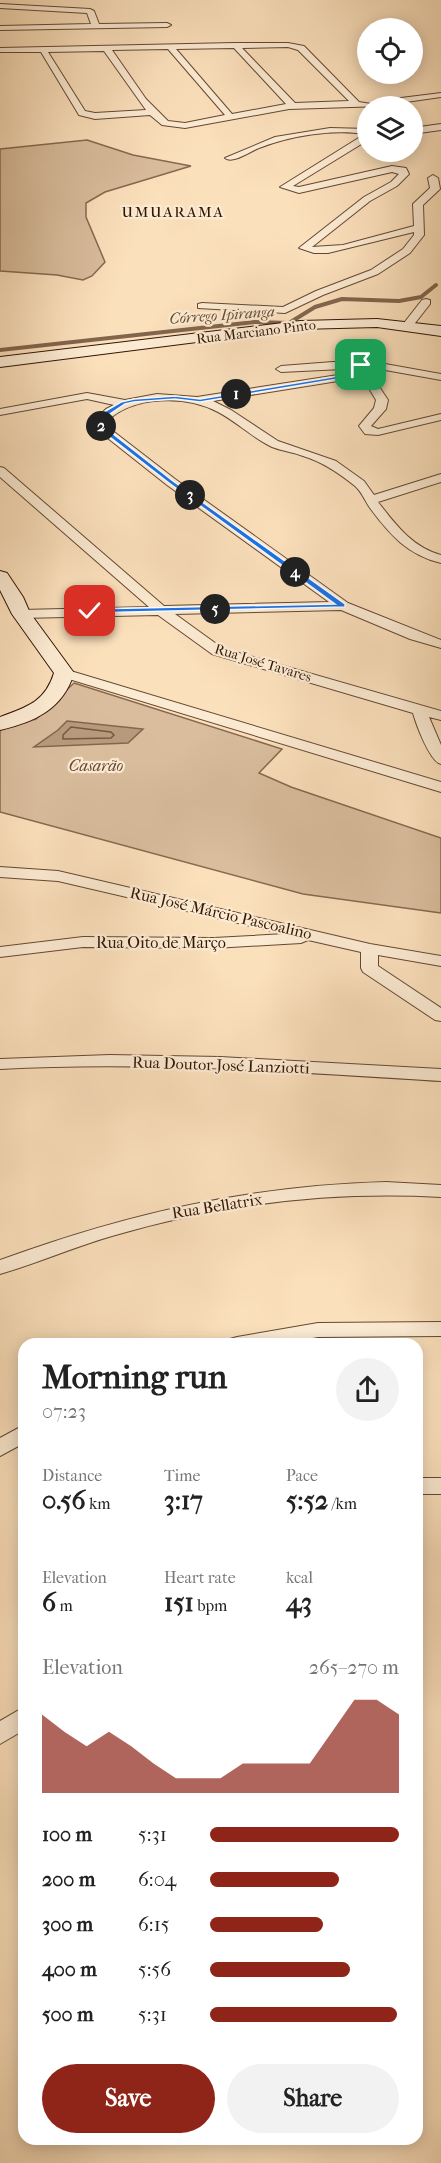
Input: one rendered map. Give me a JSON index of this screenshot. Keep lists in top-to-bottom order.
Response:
{
  "streets": {
    "street": [
      "Rua Marciano Pinto",
      "Rua José Tavares",
      "Rua José Márcio Pascoalino",
      "Rua Oito de Março",
      "Rua Doutor José Lanziotti",
      "Rua Bellatrix"
    ]
  },
  "crossings": [
    ["Rua José Márcio Pascoalino", "Rua Oito de Março"]
  ],
  "districts": ["UMUARAMA"],
  "water": ["Córrego Ipiranga"],
  "parks": ["Casarão"],
  "page": {
    "pins": [
      "1",
      "2",
      "3",
      "4",
      "5"
    ],
    "heading": ["Morning run", "07:23"],
    "stats": [
      ["Distance", "0.56 km"],
      ["Time", "3:17"],
      ["Pace", "5:52 /km"],
      ["Elevation", "6 m"],
      ["Heart rate", "151 bpm"],
      ["kcal", "43"]
    ],
    "chart": ["Elevation", "265–270 m"],
    "list": [
      {
        "name": "100 m",
        "note": "5:31"
      },
      {
        "name": "200 m",
        "note": "6:04"
      },
      {
        "name": "300 m",
        "note": "6:15"
      },
      {
        "name": "400 m",
        "note": "5:56"
      },
      {
        "name": "500 m",
        "note": "5:31"
      }
    ],
    "buttons": ["Save", "Share"]
  }
}
